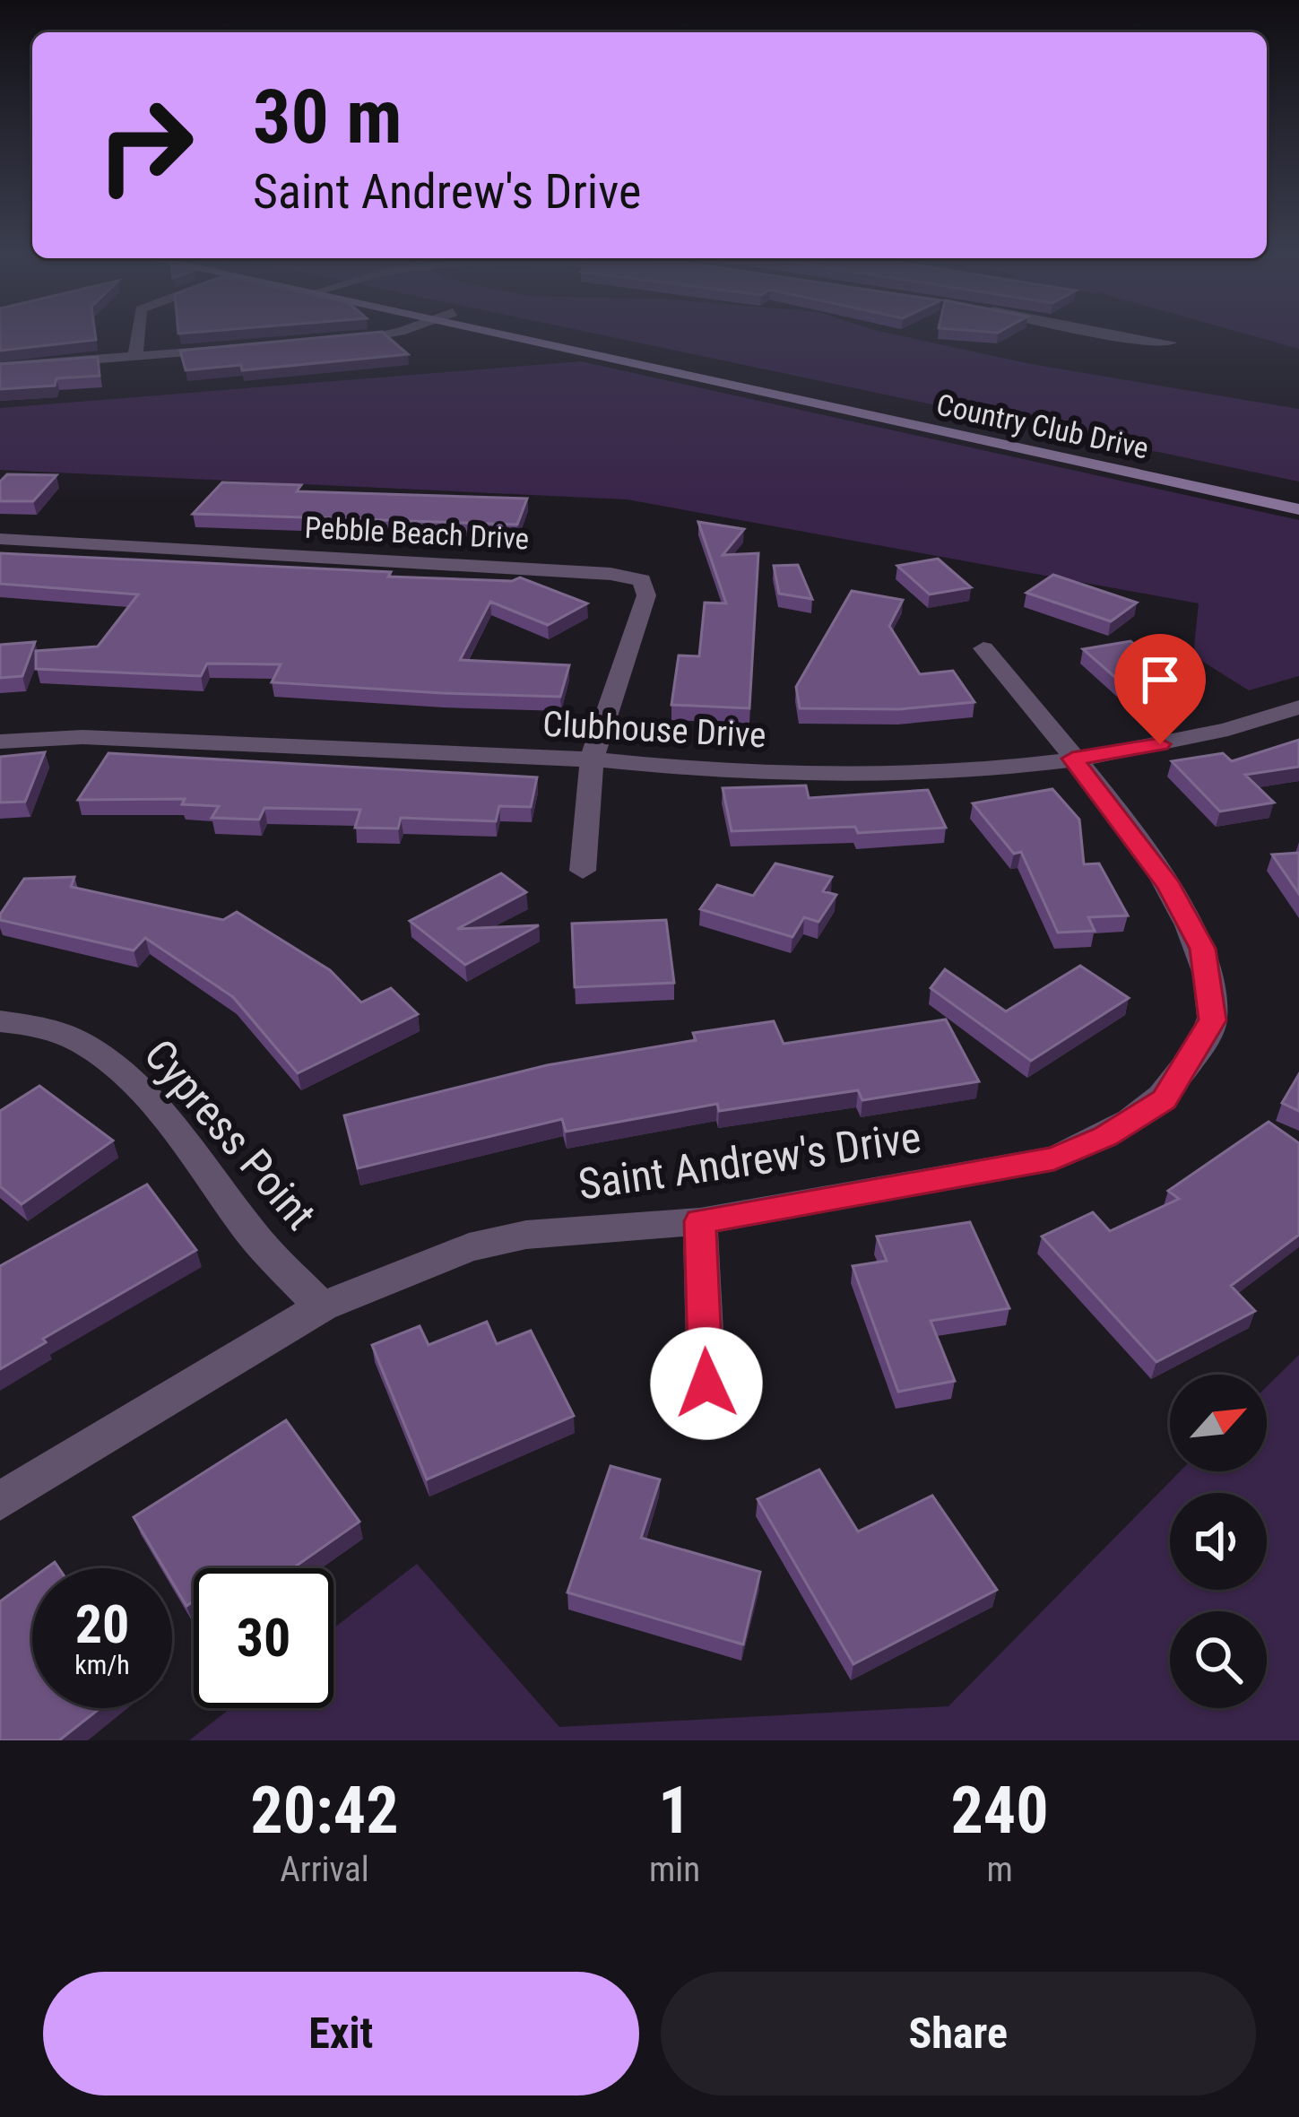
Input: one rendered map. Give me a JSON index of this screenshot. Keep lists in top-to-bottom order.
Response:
{
  "streets": {
    "main road": ["Country Club Drive"],
    "street": [
      "Pebble Beach Drive",
      "Clubhouse Drive",
      "Cypress Point",
      "Saint Andrew's Drive"
    ]
  },
  "crossings": [
    ["Pebble Beach Drive", "Clubhouse Drive"],
    ["Clubhouse Drive", "Saint Andrew's Drive"],
    ["Cypress Point", "Saint Andrew's Drive"]
  ],
  "north": "top right",
  "page": {
    "turn": ["30 m", "Saint Andrew's Drive"],
    "speed": "20 km/h",
    "limit": "30",
    "eta": [
      "20:42",
      "Arrival",
      "1",
      "min",
      "240",
      "m"
    ],
    "buttons": ["Exit", "Share"]
  }
}
